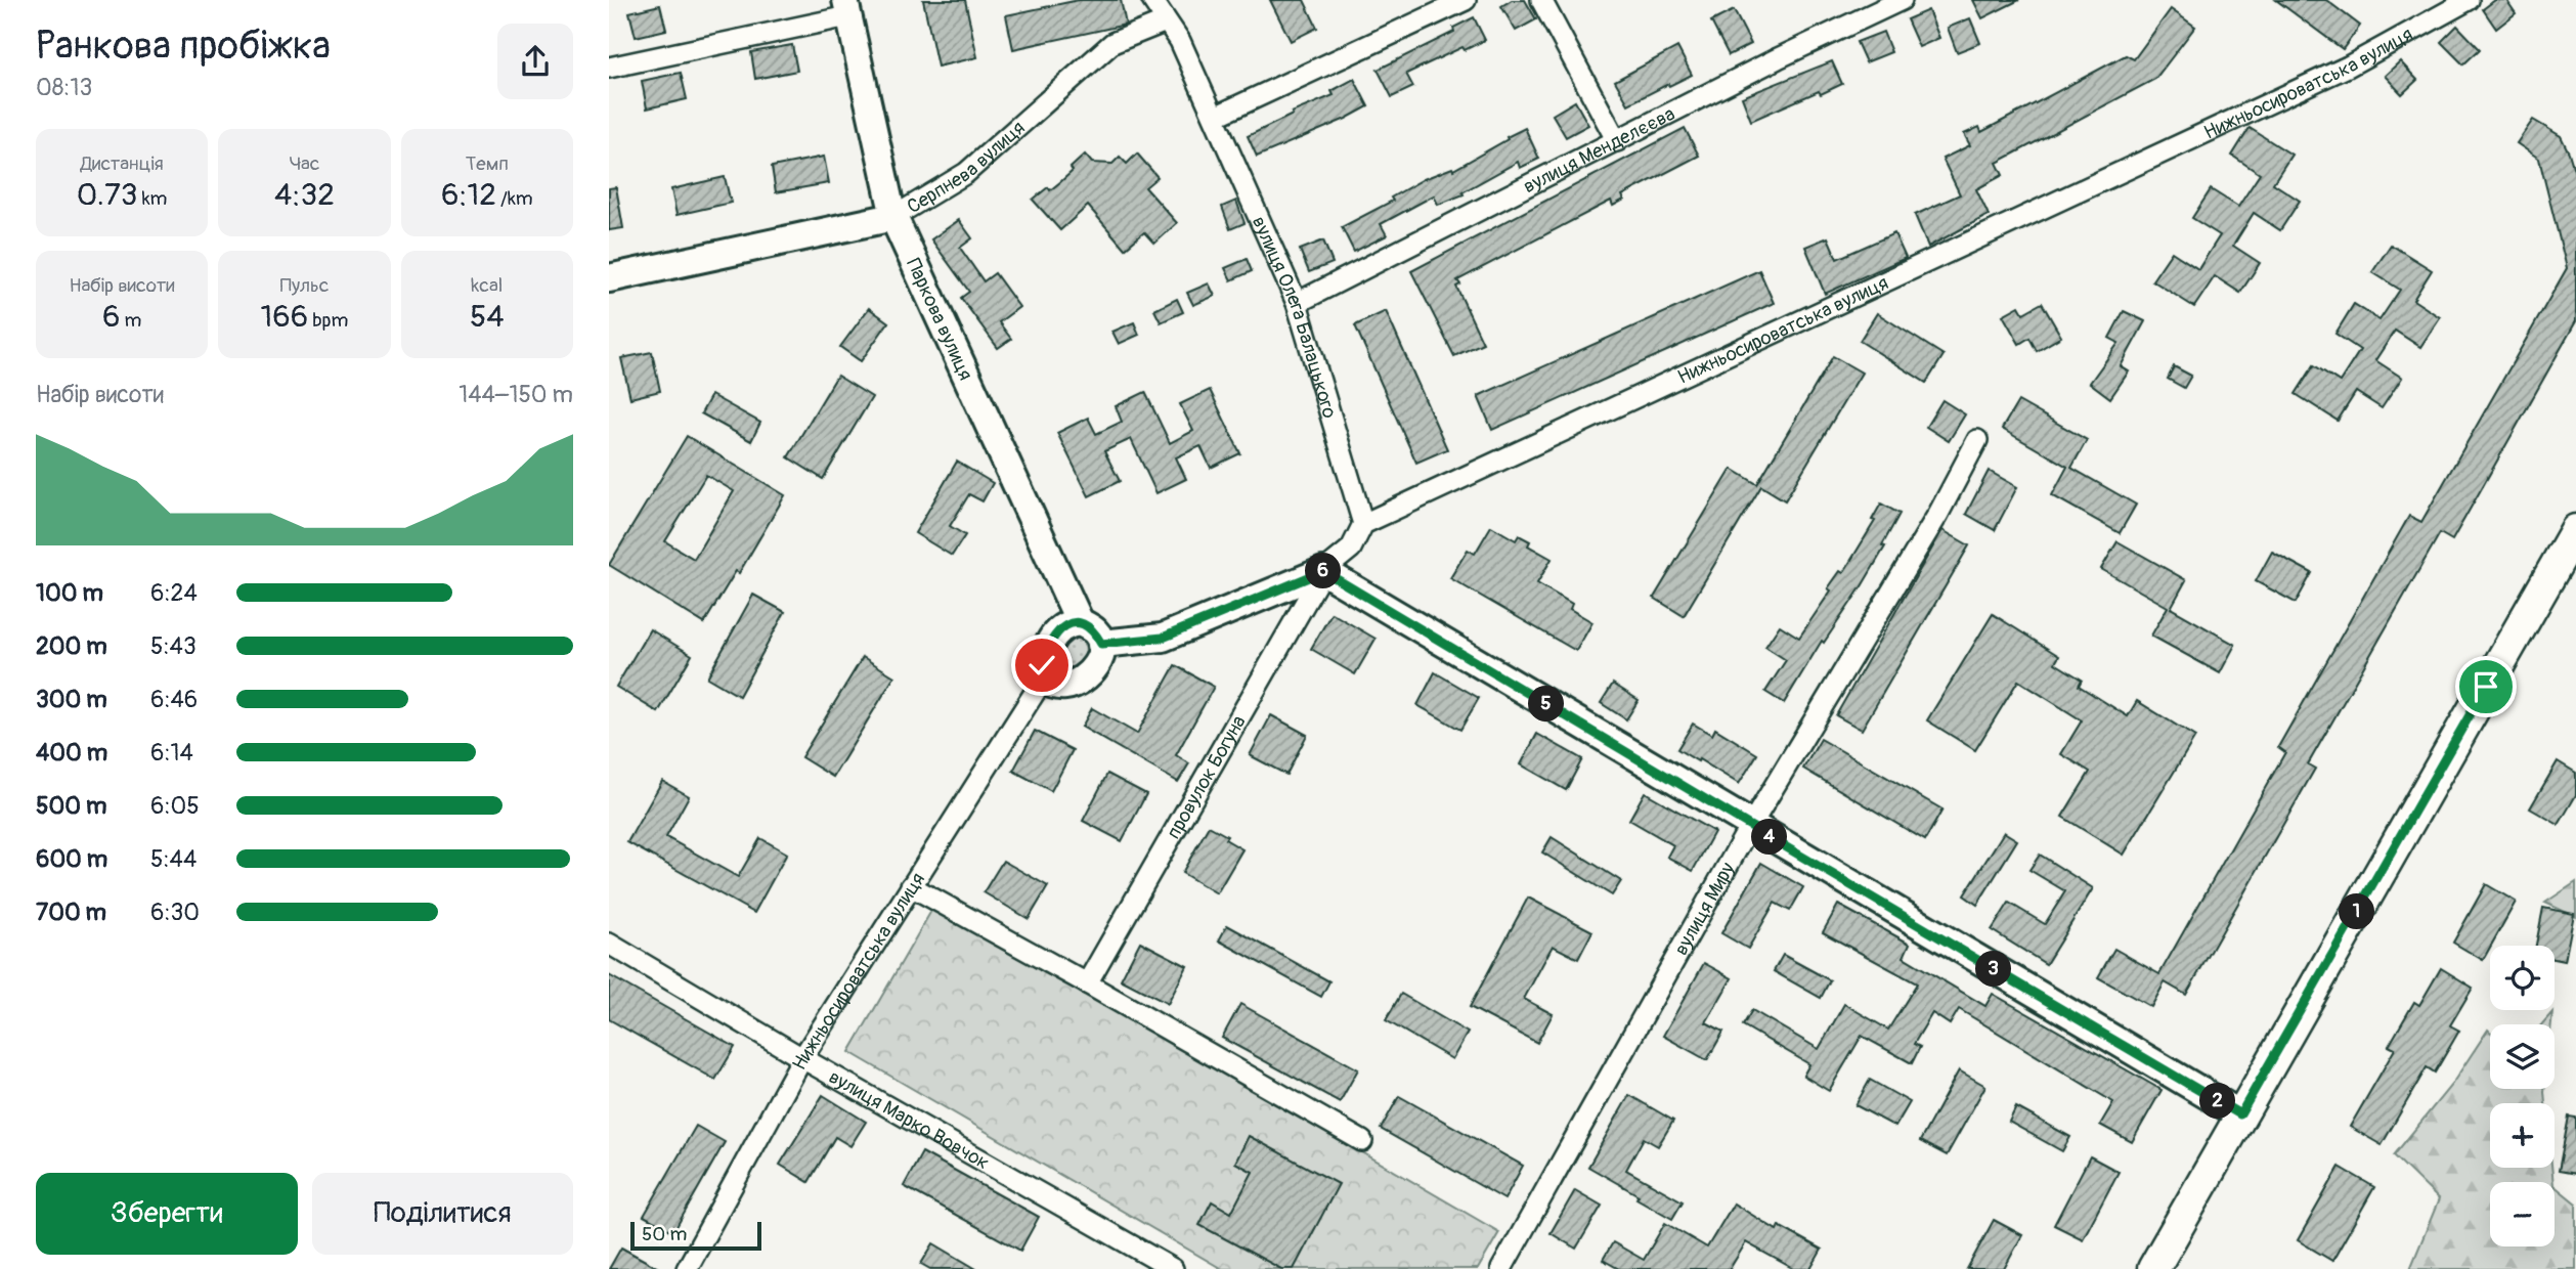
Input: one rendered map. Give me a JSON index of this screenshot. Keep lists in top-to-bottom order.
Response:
{
  "streets": {
    "main road": ["Нижньосироватська вулиця", "Серпнева вулиця", "Паркова вулиця"],
    "street": [
      "вулиця Менделєєва",
      "вулиця Олега Балацького",
      "провулок Богуна",
      "вулиця Миру",
      "вулиця Марко Вовчок"
    ]
  },
  "crossings": [
    ["Нижньосироватська вулиця", "Паркова вулиця"],
    ["Нижньосироватська вулиця", "вулиця Олега Балацького"],
    ["Нижньосироватська вулиця", "вулиця Марко Вовчок"],
    ["вулиця Менделєєва", "вулиця Олега Балацького"],
    ["Серпнева вулиця", "Паркова вулиця"],
    ["Серпнева вулиця", "вулиця Олега Балацького"]
  ],
  "scale_bar": "50 m",
  "page": {
    "heading": ["Ранкова пробіжка", "08:13"],
    "stats": [
      ["Дистанція", "0.73 km"],
      ["Час", "4:32"],
      ["Темп", "6:12 /km"],
      ["Набір висоти", "6 m"],
      ["Пульс", "166 bpm"],
      ["kcal", "54"]
    ],
    "chart": ["Набір висоти", "144–150 m"],
    "pins": [
      "6",
      "5",
      "4",
      "1",
      "3",
      "2"
    ],
    "list": [
      {
        "name": "100 m",
        "note": "6:24"
      },
      {
        "name": "200 m",
        "note": "5:43"
      },
      {
        "name": "300 m",
        "note": "6:46"
      },
      {
        "name": "400 m",
        "note": "6:14"
      },
      {
        "name": "500 m",
        "note": "6:05"
      },
      {
        "name": "600 m",
        "note": "5:44"
      },
      {
        "name": "700 m",
        "note": "6:30"
      }
    ],
    "map_buttons": ["+", "−"],
    "buttons": ["Зберегти", "Поділитися"],
    "scale": "50 m"
  }
}
